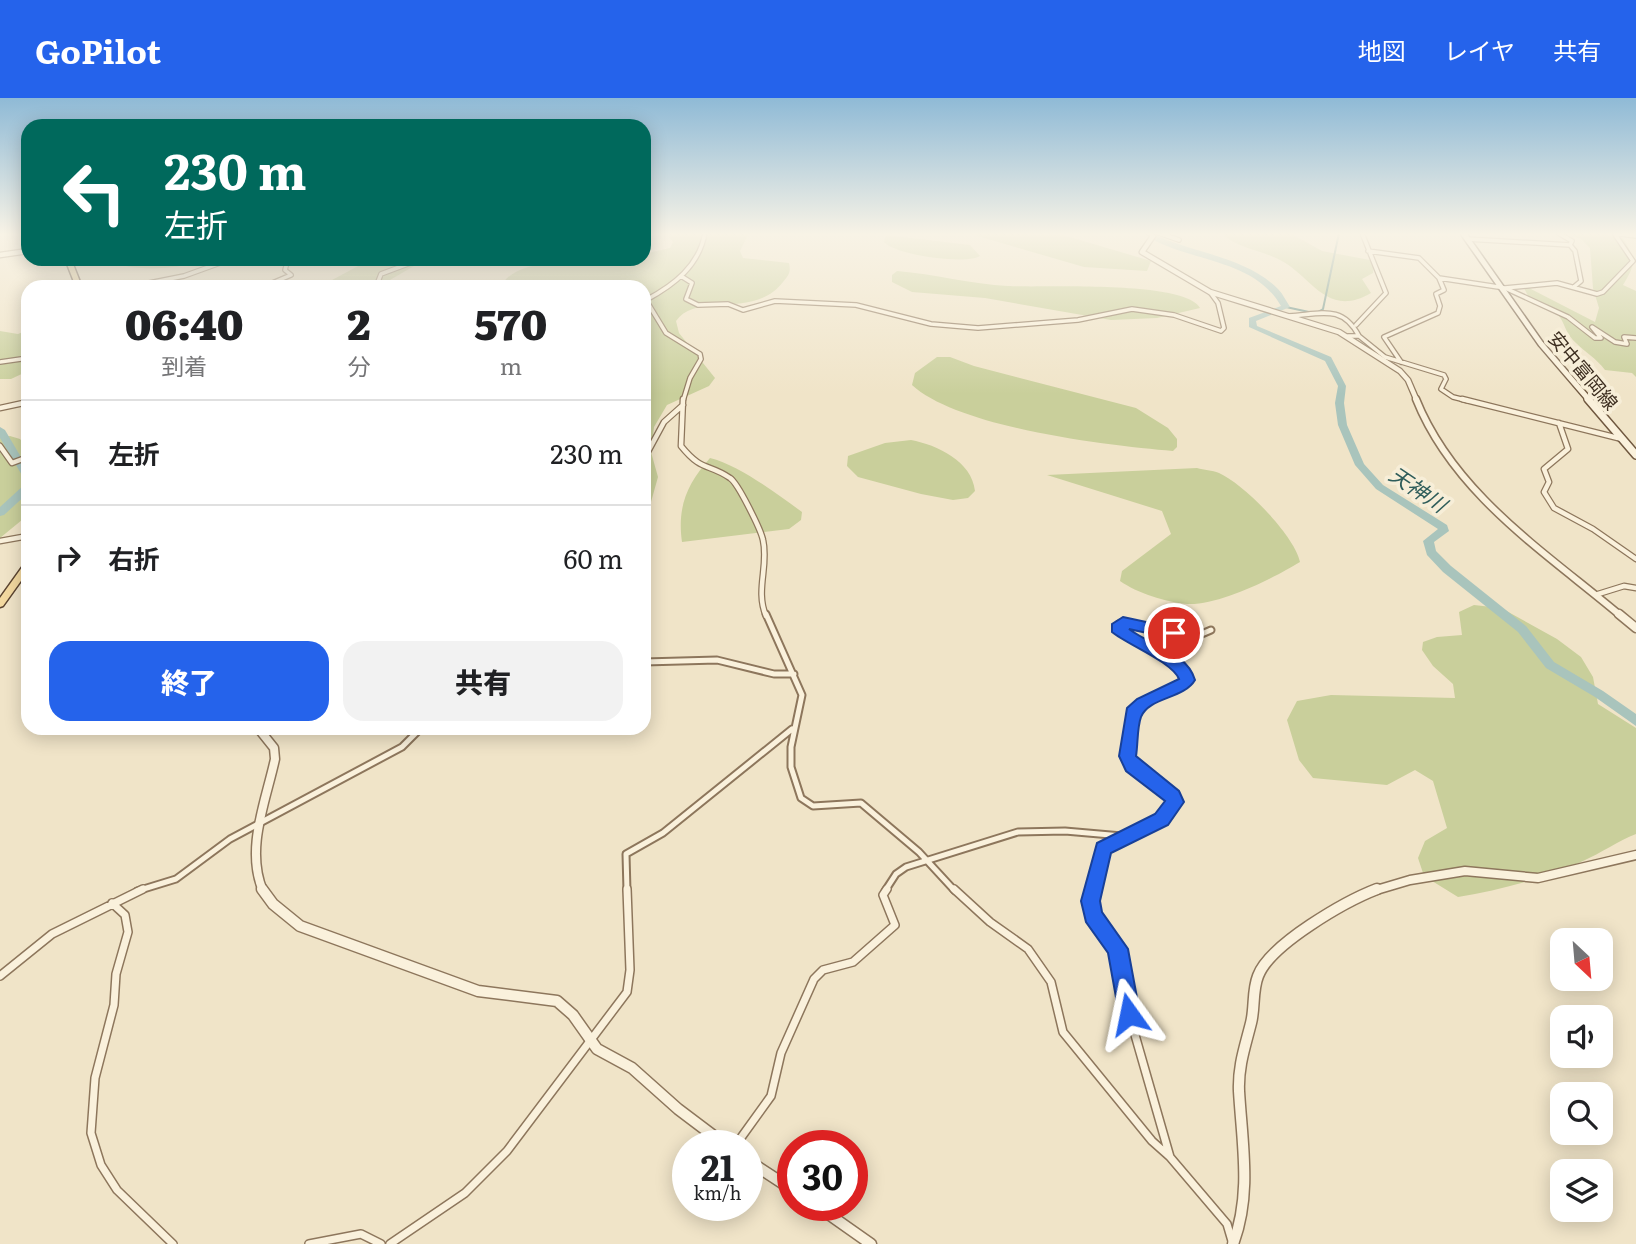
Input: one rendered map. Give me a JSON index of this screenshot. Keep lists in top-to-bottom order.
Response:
{
  "streets": {
    "main road": ["安中富岡線"]
  },
  "water": ["天神川"],
  "north": "bottom right",
  "page": {
    "header": "GoPilot",
    "nav": ["地図", "レイヤ", "共有"],
    "turn": ["230 m", "左折"],
    "eta": [
      "06:40",
      "到着",
      "2",
      "分",
      "570",
      "m"
    ],
    "list": [
      {
        "name": "左折",
        "value": "230 m"
      },
      {
        "name": "右折",
        "value": "60 m"
      }
    ],
    "buttons": ["終了", "共有"],
    "speed": "21 km/h",
    "limit": "30"
  }
}
